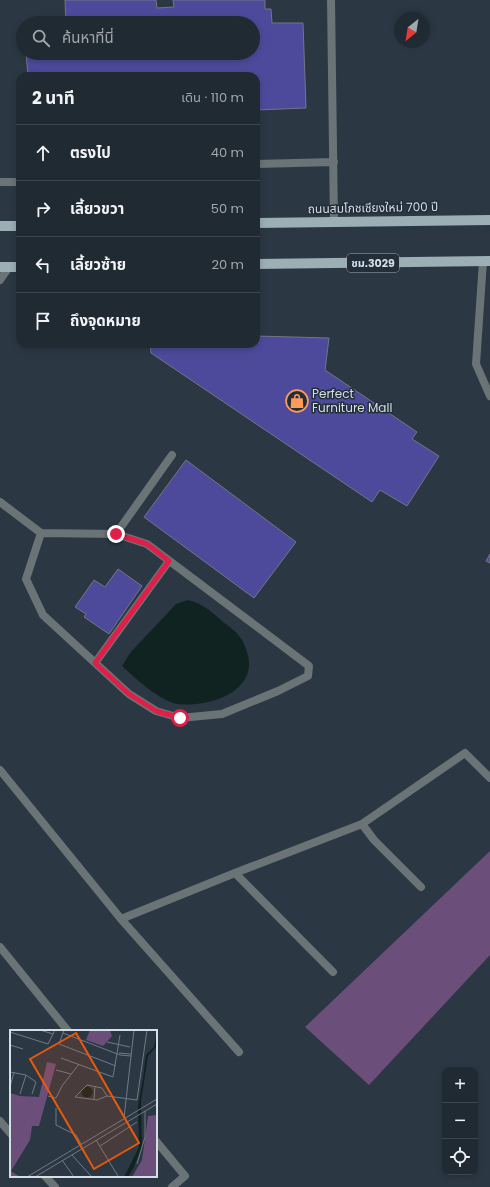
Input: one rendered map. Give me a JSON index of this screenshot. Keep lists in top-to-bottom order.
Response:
{
  "streets": {
    "main road": ["ถนนสมโภชเชียงใหม่ 700 ปี", "ชม.3029"]
  },
  "places": {
    "shop": ["Perfect Furniture Mall"]
  },
  "north": "bottom left",
  "page": {
    "search": "ค้นหาที่นี่",
    "heading": ["2 นาที", "เดิน · 110 m"],
    "list": [
      ["ตรงไป", "40 m"],
      ["เลี้ยวขวา", "50 m"],
      ["เลี้ยวซ้าย", "20 m"],
      "ถึงจุดหมาย"
    ],
    "map_buttons": ["+", "−"]
  }
}
